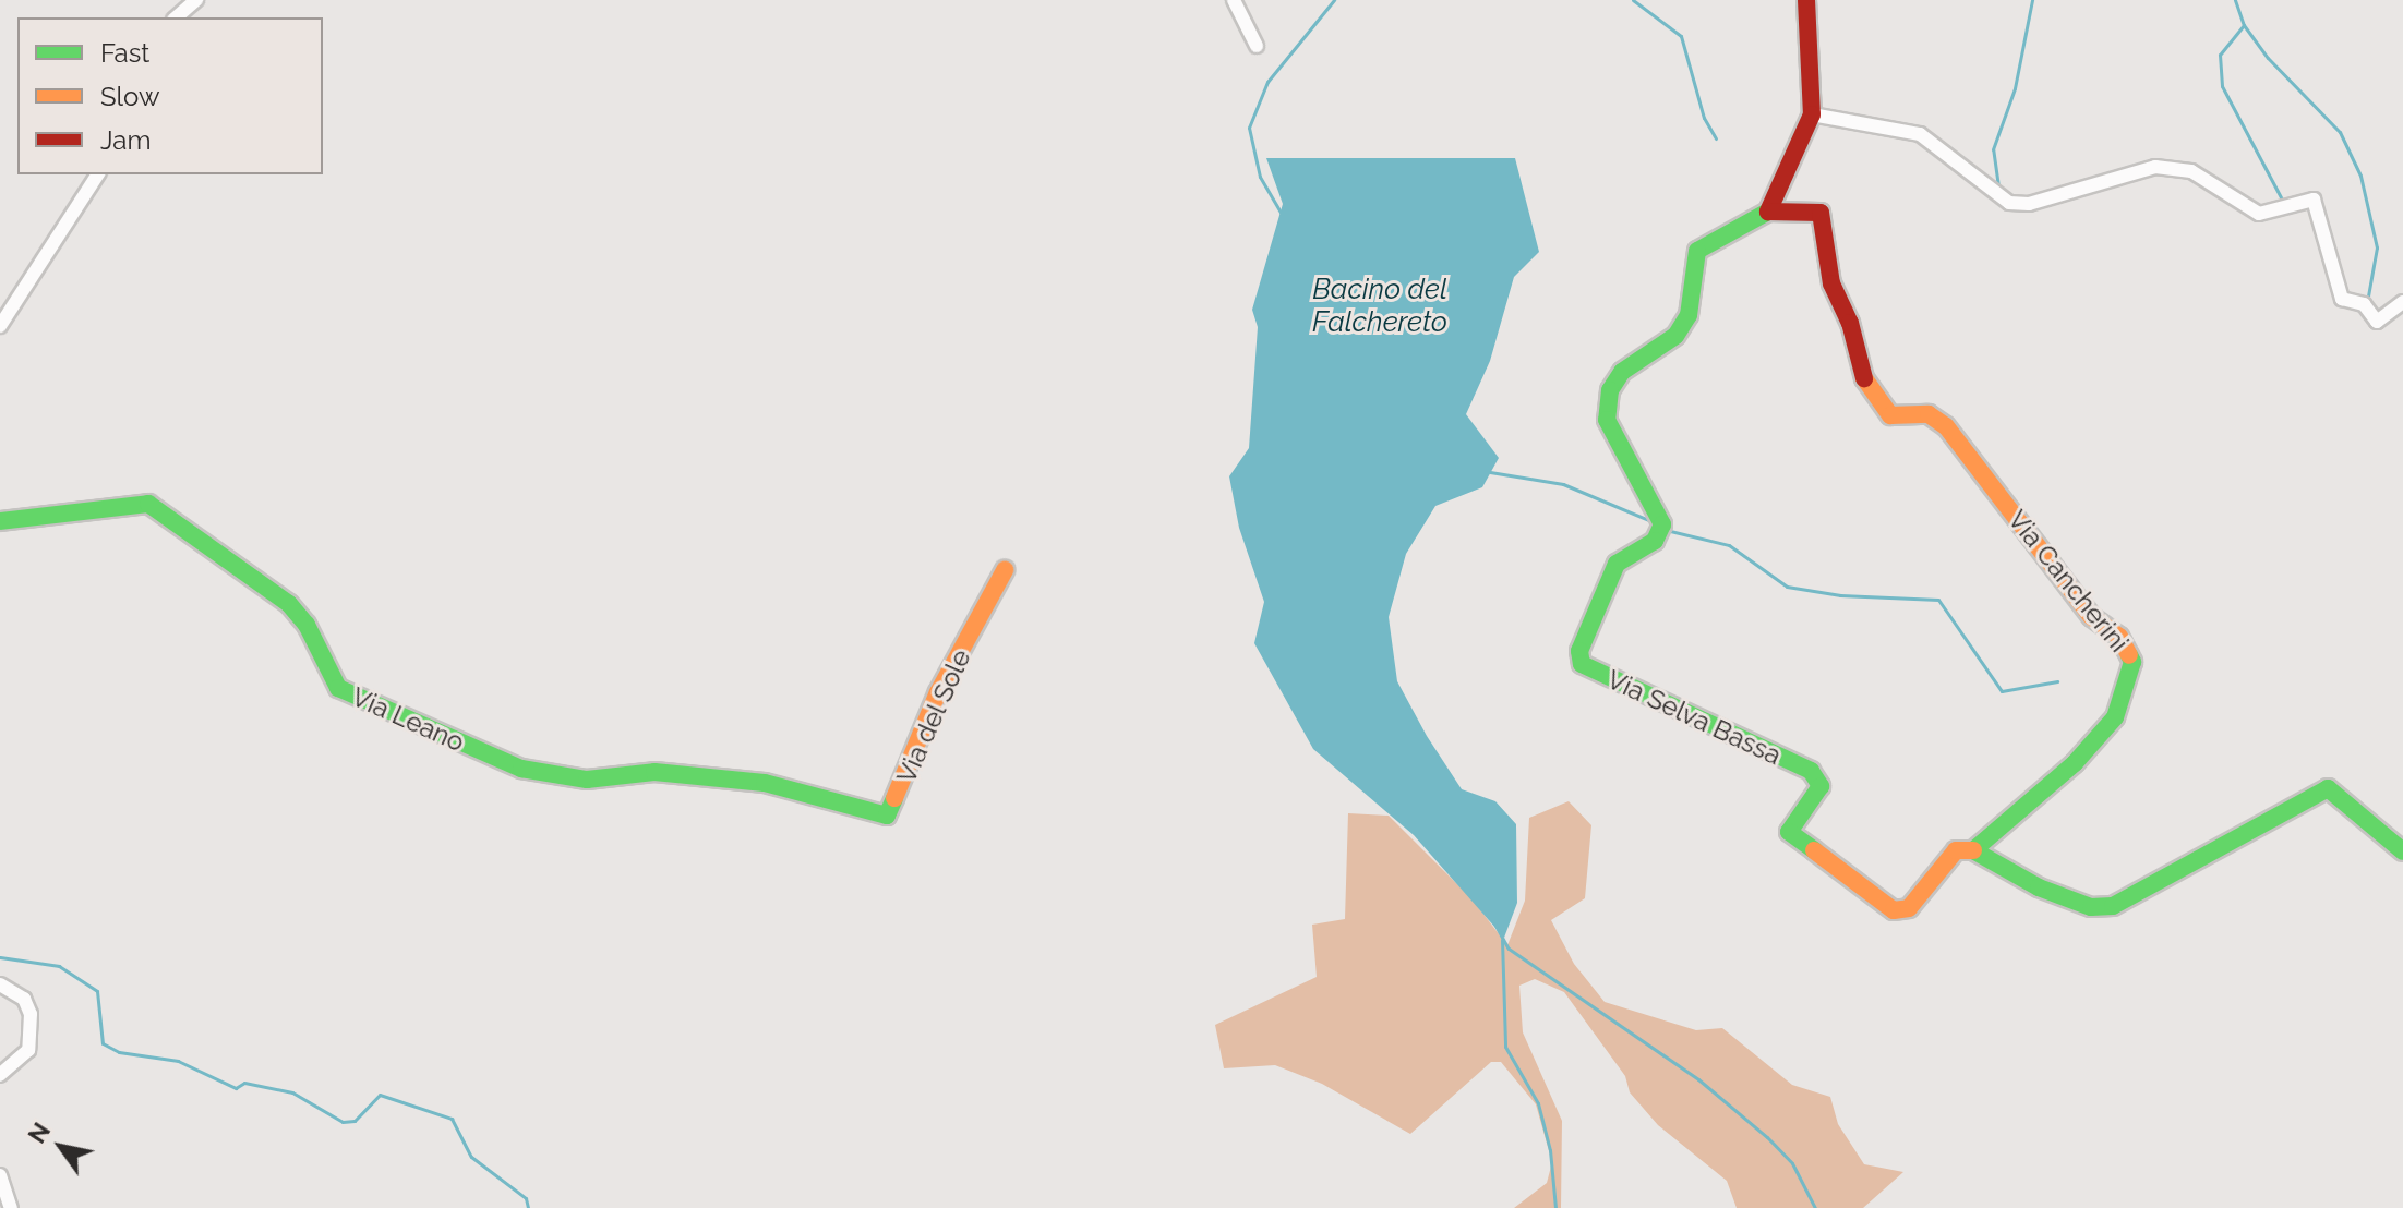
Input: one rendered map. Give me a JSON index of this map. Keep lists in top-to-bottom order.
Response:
{
  "streets": {
    "street": [
      "Via Cancherini",
      "Via del Sole",
      "Via Selva Bassa",
      "Via Leano"
    ]
  },
  "crossings": [
    ["Via Cancherini", "Via Selva Bassa"],
    ["Via del Sole", "Via Leano"]
  ],
  "water": ["Bacino del Falchereto"],
  "legend": ["Fast", "Slow", "Jam"],
  "north": "top left"
}
